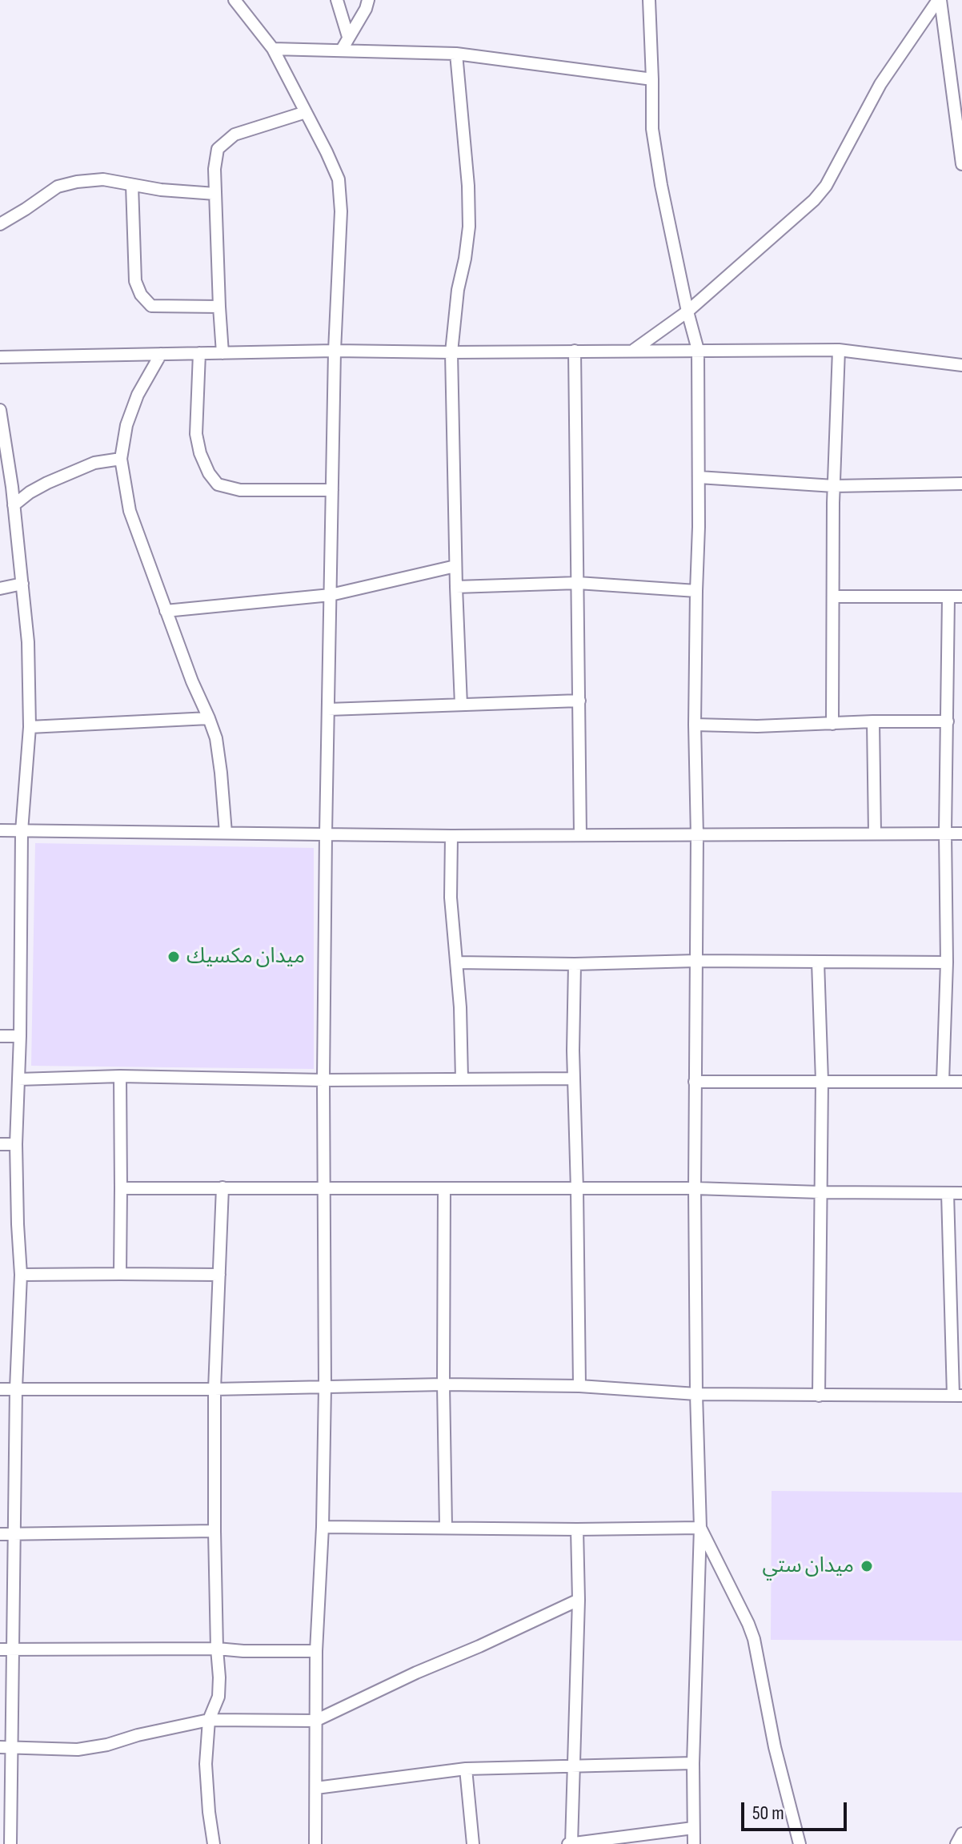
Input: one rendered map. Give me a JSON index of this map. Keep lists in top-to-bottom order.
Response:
{
  "places": ["ميدان مكسيك", "ميدان ستي"],
  "scale_bar": "50 m"
}
